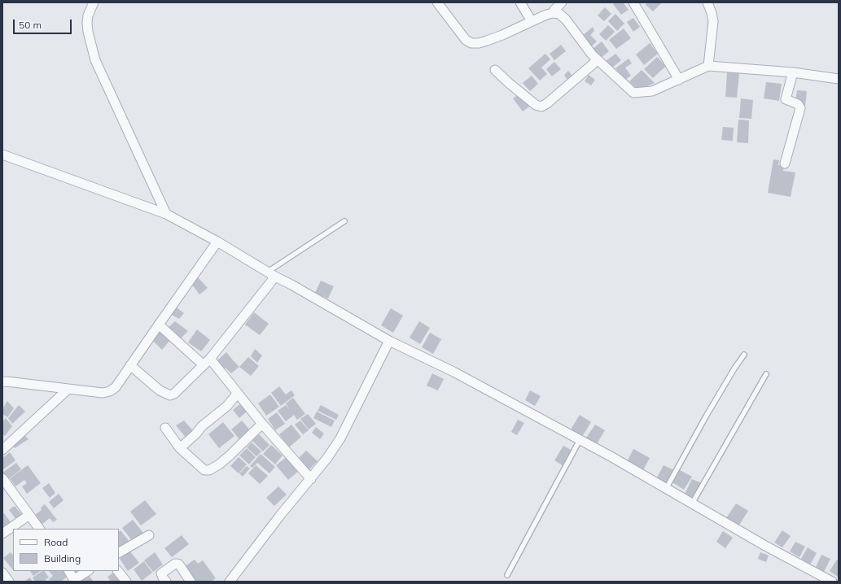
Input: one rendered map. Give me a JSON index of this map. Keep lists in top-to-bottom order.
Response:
{
  "legend": ["Road", "Building"],
  "scale_bar": "50 m"
}
